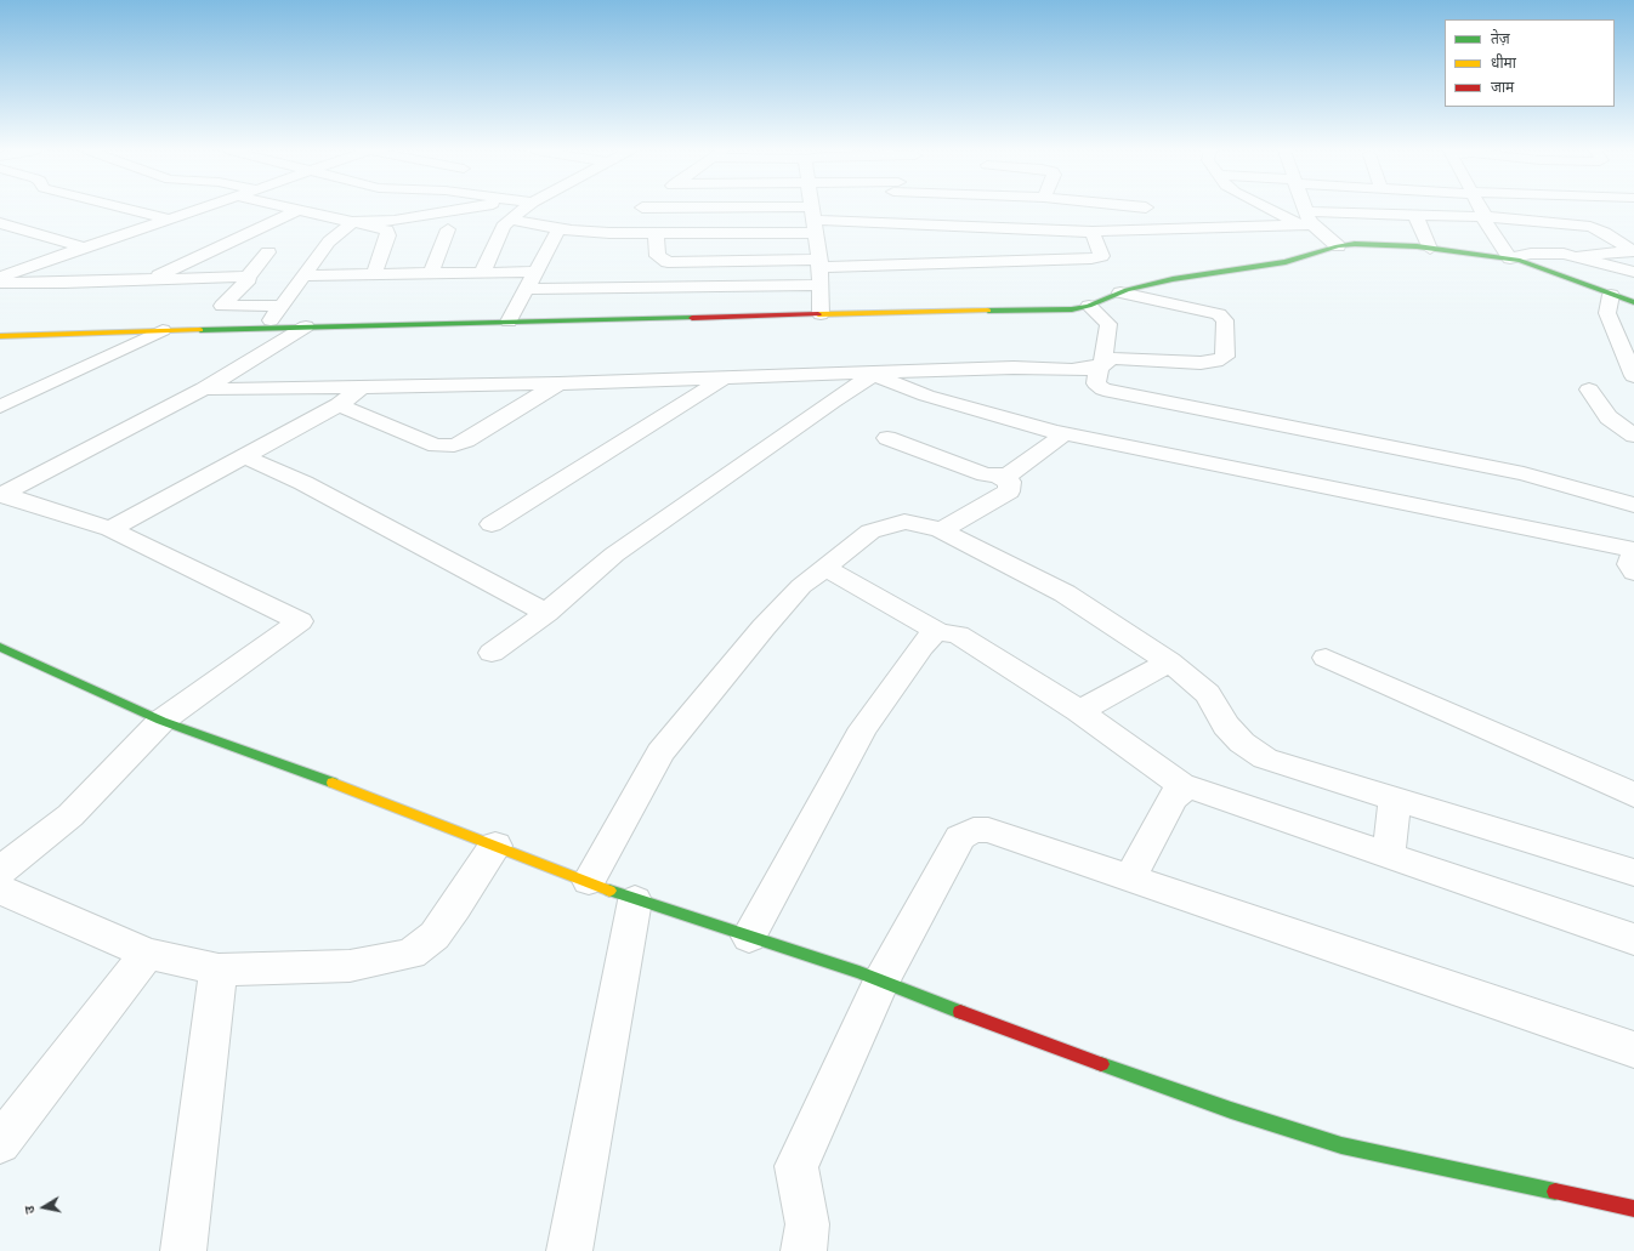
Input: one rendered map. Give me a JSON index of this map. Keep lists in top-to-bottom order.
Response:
{
  "legend": ["तेज़", "धीमा", "जाम"],
  "north": "left"
}
